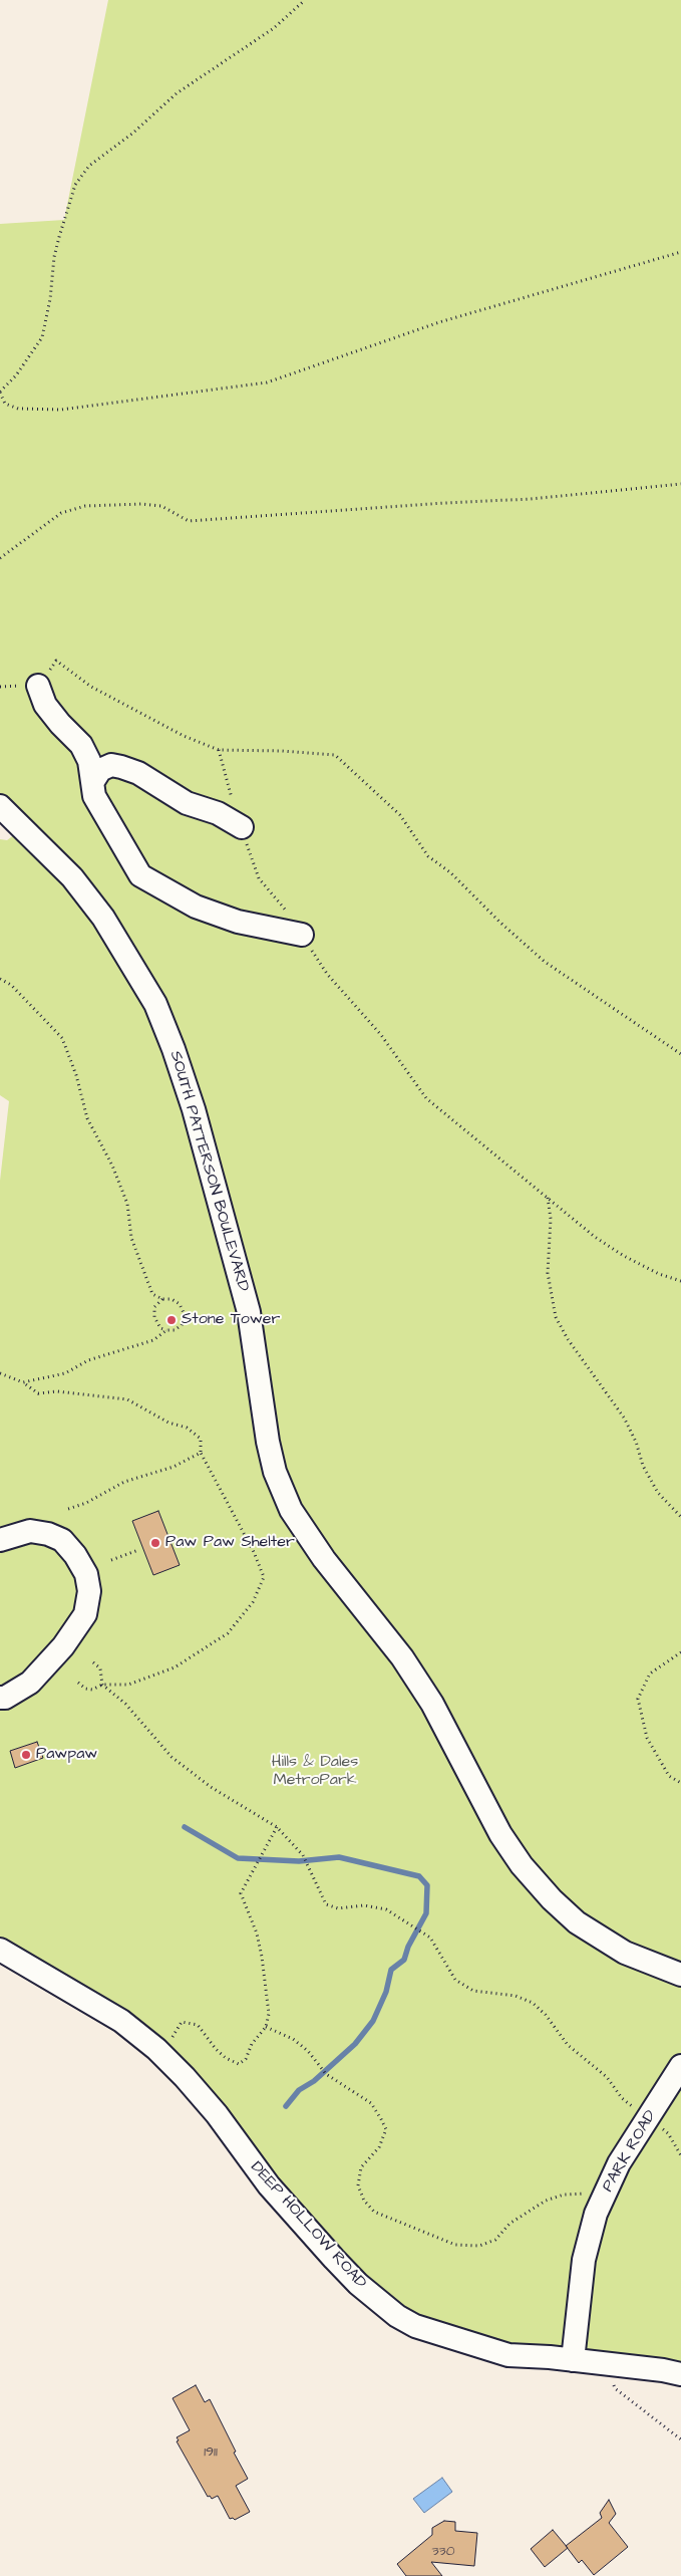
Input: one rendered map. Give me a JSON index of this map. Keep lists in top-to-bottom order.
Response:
{
  "streets": {
    "street": ["SOUTH PATTERSON BOULEVARD", "PARK ROAD", "DEEP HOLLOW ROAD"]
  },
  "crossings": [
    ["PARK ROAD", "DEEP HOLLOW ROAD"]
  ],
  "parks": ["Hills & Dales MetroPark"],
  "places": ["Stone Tower", "Paw Paw Shelter", "Pawpaw"],
  "house_numbers": ["1911", "330"]
}
